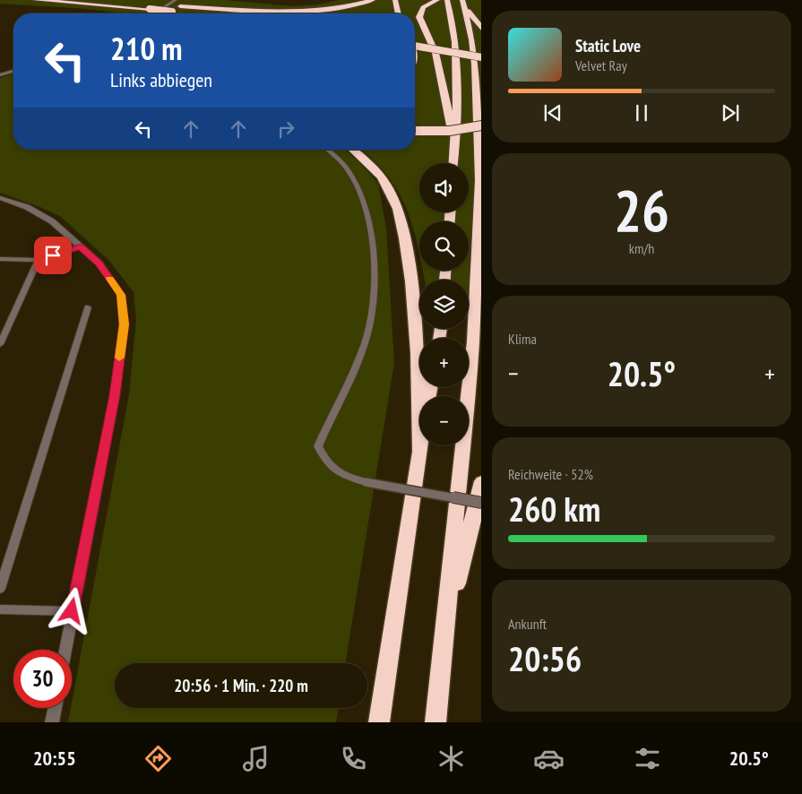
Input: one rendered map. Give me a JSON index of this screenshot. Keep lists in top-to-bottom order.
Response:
{
  "page": {
    "turn": ["210 m", "Links abbiegen"],
    "song": ["Static Love", "Velvet Ray"],
    "tile": [
      ["26", "km/h"],
      "Klima",
      ["Reichweite · 52%", "260 km"],
      ["Ankunft", "20:56"]
    ],
    "map_buttons": ["+", "−"],
    "heat": ["−", "20.5°", "+"],
    "limit": "30",
    "trip": "20:56 · 1 Min. · 220 m",
    "tabs": ["20:55", "20.5°"]
  }
}
